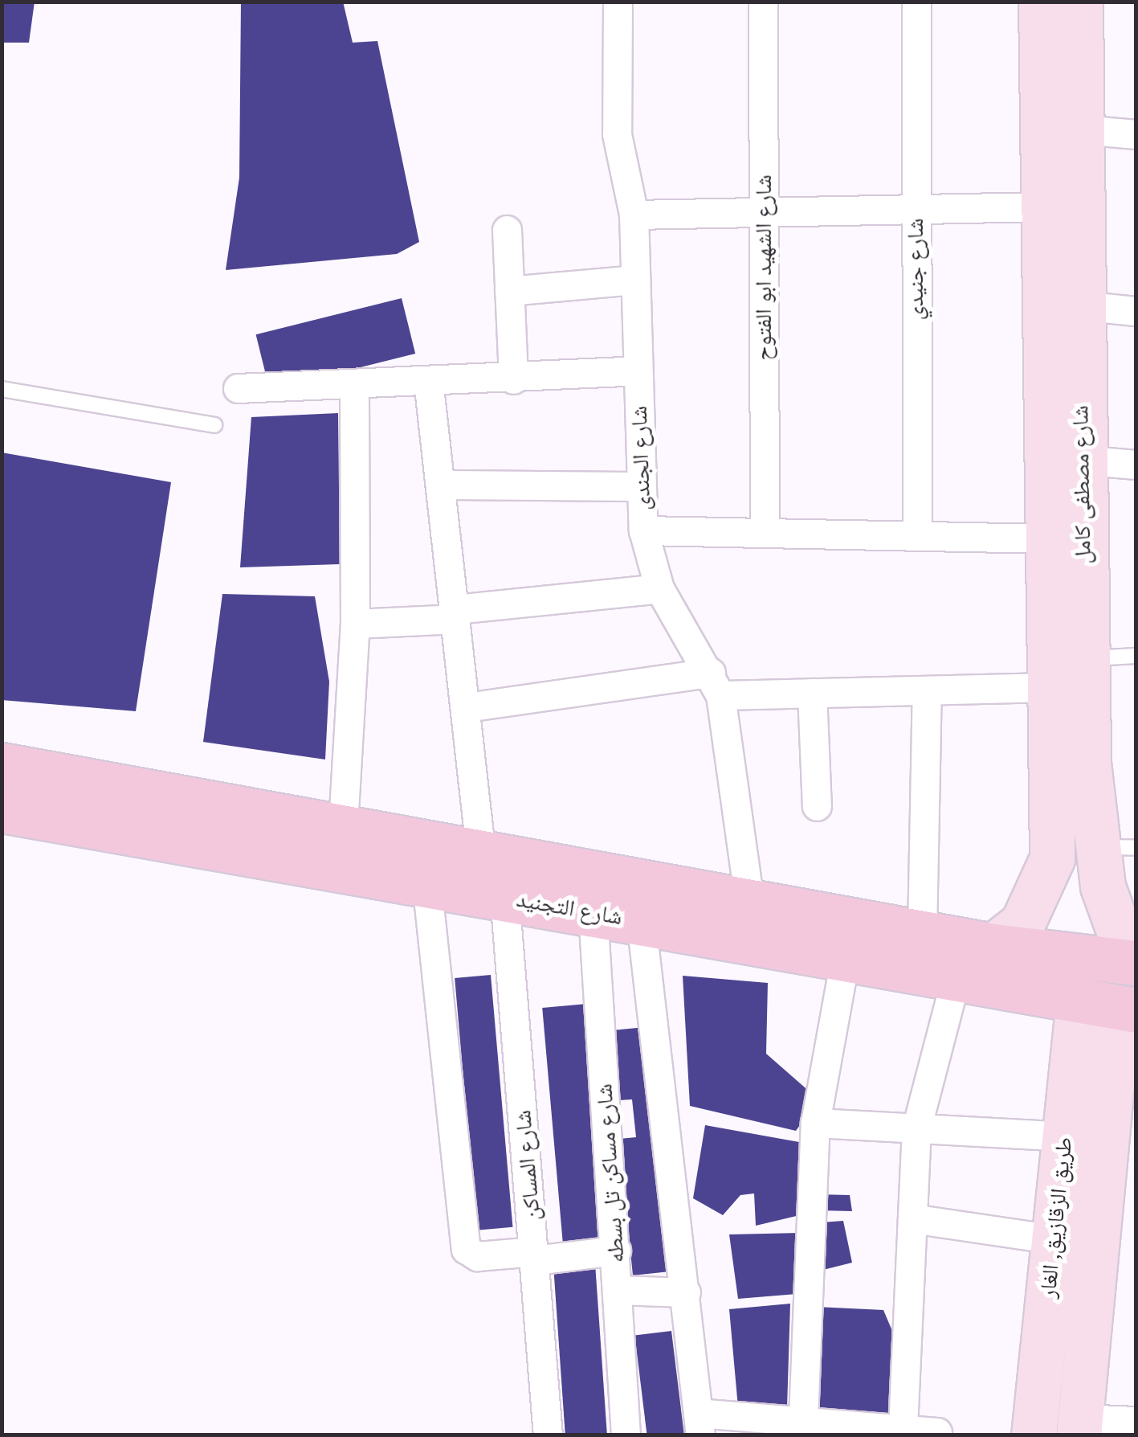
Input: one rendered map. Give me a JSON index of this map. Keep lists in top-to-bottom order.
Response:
{
  "streets": {
    "highway": ["شارع التجنيد"],
    "main road": ["شارع مصطفى كامل", "طريق الزقازيق, الغار"],
    "street": [
      "شارع الشهيد ابو الفتوح",
      "شارع جنيدي",
      "شارع الجندى",
      "شارع المساكن",
      "شارع مساكن تل بسطه"
    ]
  },
  "crossings": [
    ["شارع الجندى", "شارع التجنيد"],
    ["شارع مصطفى كامل", "شارع التجنيد"],
    ["شارع التجنيد", "شارع المساكن"],
    ["شارع التجنيد", "شارع مساكن تل بسطه"],
    ["شارع التجنيد", "طريق الزقازيق, الغار"]
  ]
}
